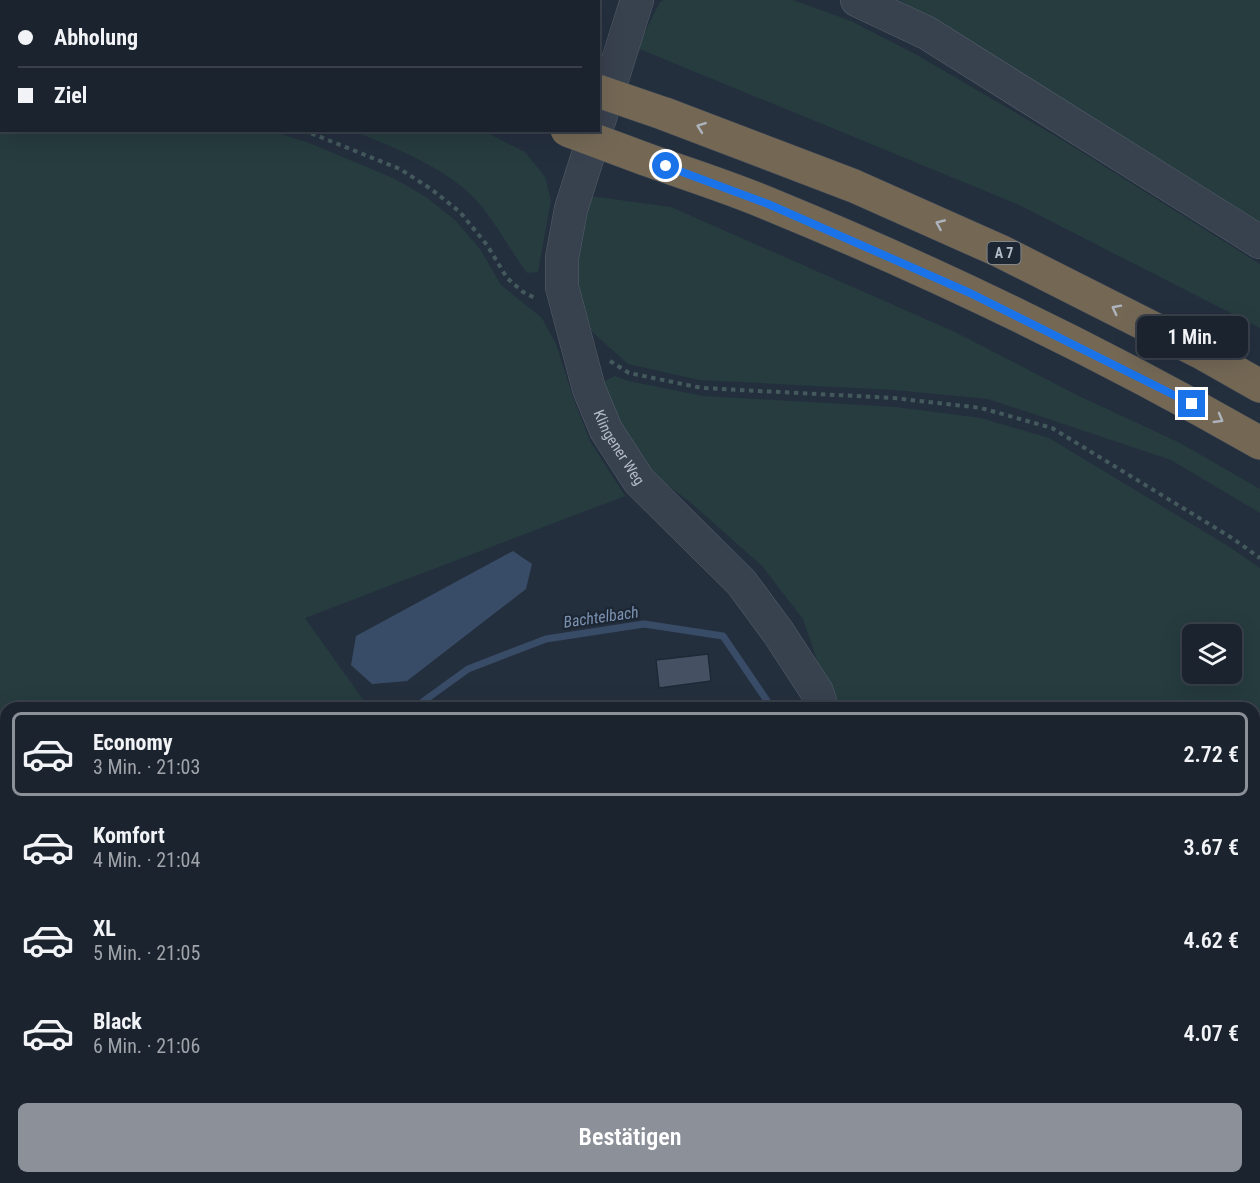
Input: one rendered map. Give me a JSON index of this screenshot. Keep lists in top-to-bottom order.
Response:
{
  "streets": {
    "highway": ["A 7"],
    "street": ["Klingener Weg"]
  },
  "water": ["Bachtelbach"],
  "page": {
    "banner": ["Abholung", "Ziel"],
    "bubble": "1 Min.",
    "list": [
      {
        "name": "Economy",
        "note": "3 Min. · 21:03",
        "value": "2.72 €"
      },
      {
        "name": "Komfort",
        "note": "4 Min. · 21:04",
        "value": "3.67 €"
      },
      {
        "name": "XL",
        "note": "5 Min. · 21:05",
        "value": "4.62 €"
      },
      {
        "name": "Black",
        "note": "6 Min. · 21:06",
        "value": "4.07 €"
      }
    ],
    "buttons": "Bestätigen"
  }
}
